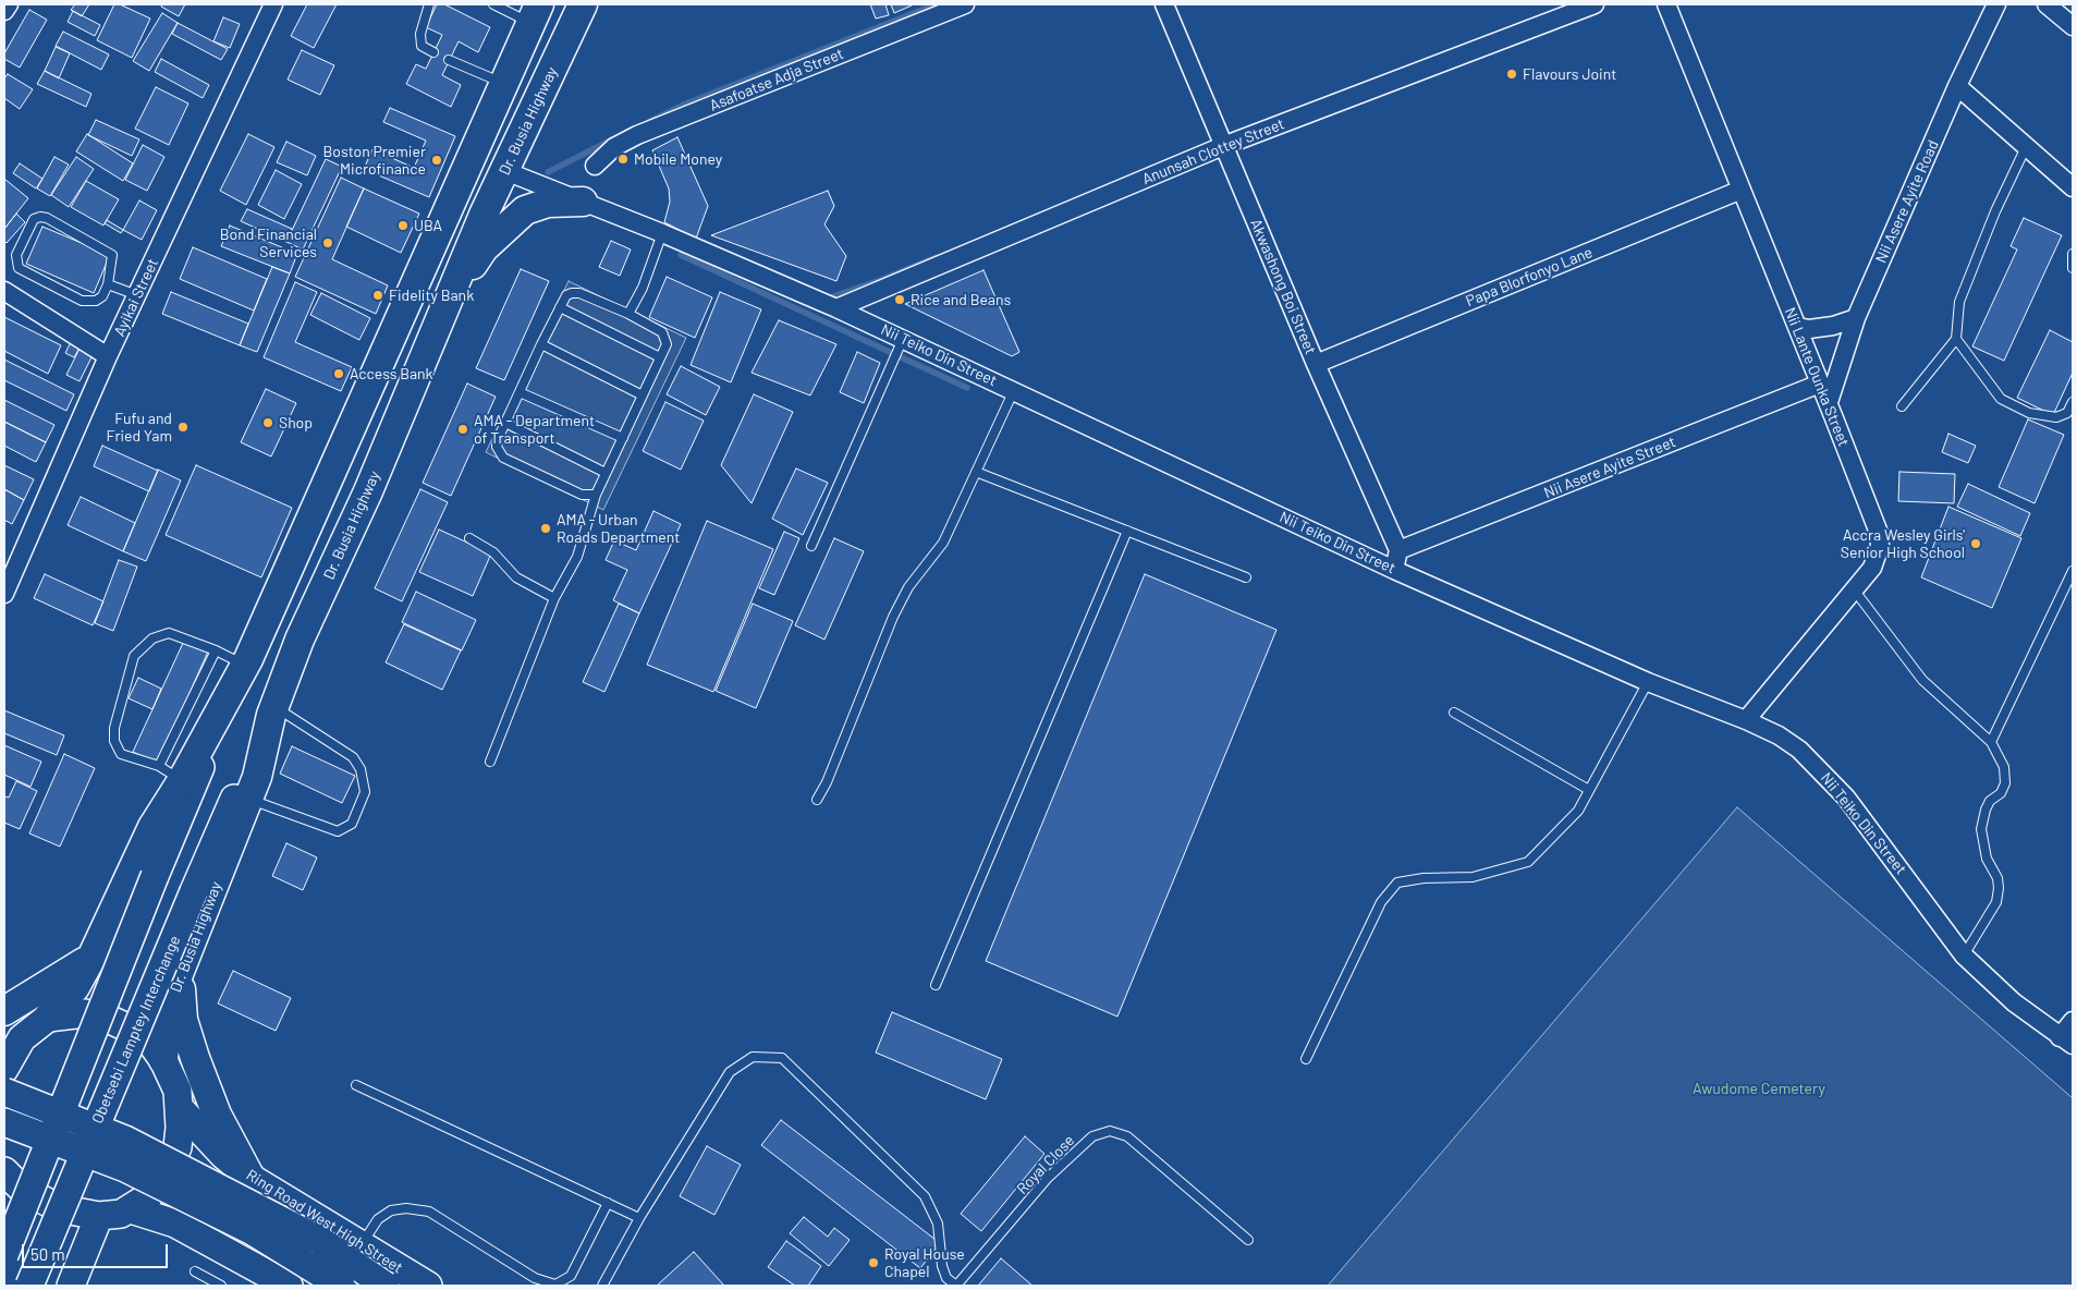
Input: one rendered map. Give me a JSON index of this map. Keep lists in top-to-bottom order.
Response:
{
  "streets": {
    "highway": ["Dr. Busia Highway"],
    "main road": ["Obetsebi Lamptey Interchange", "Ring Road West High Street"],
    "street": [
      "Asafoatse Adja Street",
      "Anunsah Clottey Street",
      "Nii Asere Ayite Road",
      "Papa Blorfonyo Lane",
      "Akwashong Boi Street",
      "Ayikai Street",
      "Nii Teiko Din Street",
      "Nii Lante Ounka Street",
      "Nii Asere Ayite Street"
    ],
    "lane": ["Royal Close"]
  },
  "crossings": [
    ["Dr. Busia Highway", "Nii Teiko Din Street"],
    ["Dr. Busia Highway", "Obetsebi Lamptey Interchange"],
    ["Anunsah Clottey Street", "Akwashong Boi Street"],
    ["Anunsah Clottey Street", "Nii Teiko Din Street"],
    ["Nii Asere Ayite Road", "Nii Lante Ounka Street"],
    ["Papa Blorfonyo Lane", "Akwashong Boi Street"],
    ["Papa Blorfonyo Lane", "Nii Lante Ounka Street"],
    ["Akwashong Boi Street", "Nii Asere Ayite Street"],
    ["Nii Teiko Din Street", "Nii Lante Ounka Street"],
    ["Nii Lante Ounka Street", "Nii Asere Ayite Street"]
  ],
  "parks": ["Awudome Cemetery"],
  "places": [
    "Flavours Joint",
    "Mobile Money",
    "Boston Premier Microfinance",
    "UBA",
    "Bond Financial Services",
    "Fidelity Bank",
    "Rice and Beans",
    "Access Bank",
    "Shop",
    "Fufu and Fried Yam",
    "AMA - Department of Transport",
    "AMA - Urban Roads Department",
    "Accra Wesley Girls' Senior High School",
    "Royal House Chapel"
  ],
  "scale_bar": "50 m"
}
